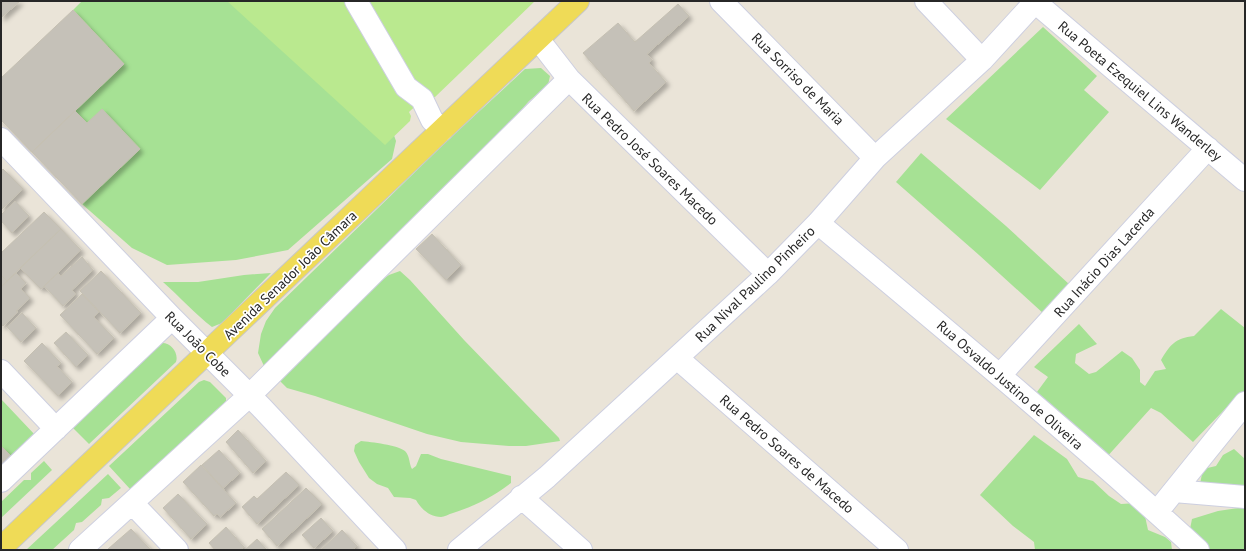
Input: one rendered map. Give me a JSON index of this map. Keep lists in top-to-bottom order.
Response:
{
  "streets": {
    "main road": ["Avenida Senador João Câmara"],
    "street": [
      "Rua Sorriso de Maria",
      "Rua Poeta Ezequiel Lins Wanderley",
      "Rua Pedro José Soares Macedo",
      "Rua Inácio Dias Lacerda",
      "Rua Nival Paulino Pinheiro",
      "Rua João Cobe",
      "Rua Osvaldo Justino de Oliveira",
      "Rua Pedro Soares de Macedo"
    ]
  },
  "crossings": [
    ["Rua Sorriso de Maria", "Rua Nival Paulino Pinheiro"],
    ["Rua Poeta Ezequiel Lins Wanderley", "Rua Inácio Dias Lacerda"],
    ["Rua Poeta Ezequiel Lins Wanderley", "Rua Nival Paulino Pinheiro"],
    ["Rua Pedro José Soares Macedo", "Avenida Senador João Câmara"],
    ["Rua Pedro José Soares Macedo", "Rua Nival Paulino Pinheiro"],
    ["Rua Inácio Dias Lacerda", "Rua Osvaldo Justino de Oliveira"],
    ["Avenida Senador João Câmara", "Rua João Cobe"],
    ["Rua Nival Paulino Pinheiro", "Rua Osvaldo Justino de Oliveira"],
    ["Rua Nival Paulino Pinheiro", "Rua Pedro Soares de Macedo"]
  ]
}
